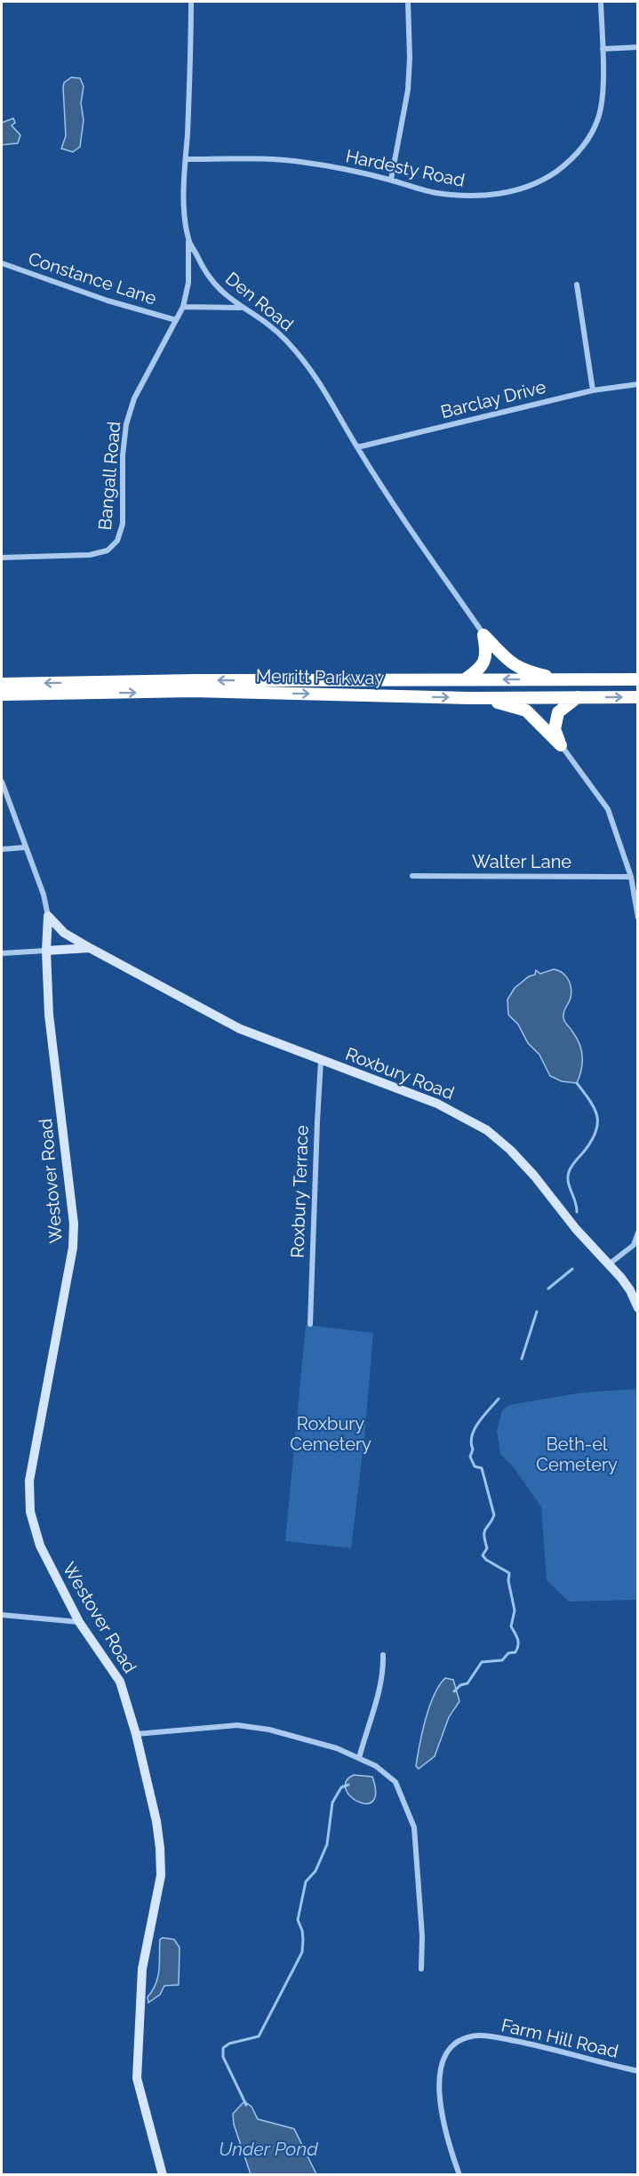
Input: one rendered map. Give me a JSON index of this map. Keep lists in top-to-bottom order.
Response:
{
  "streets": {
    "highway": ["Merritt Parkway"],
    "street": [
      "Hardesty Road",
      "Constance Lane",
      "Den Road",
      "Barclay Drive",
      "Bangall Road",
      "Walter Lane",
      "Roxbury Road",
      "Westover Road",
      "Roxbury Terrace",
      "Farm Hill Road"
    ]
  },
  "crossings": [
    ["Hardesty Road", "Den Road"],
    ["Constance Lane", "Bangall Road"],
    ["Den Road", "Barclay Drive"],
    ["Den Road", "Bangall Road"],
    ["Roxbury Road", "Westover Road"],
    ["Roxbury Road", "Roxbury Terrace"]
  ],
  "water": ["Under Pond"],
  "parks": ["Roxbury Cemetery", "Beth-el Cemetery"]
}
